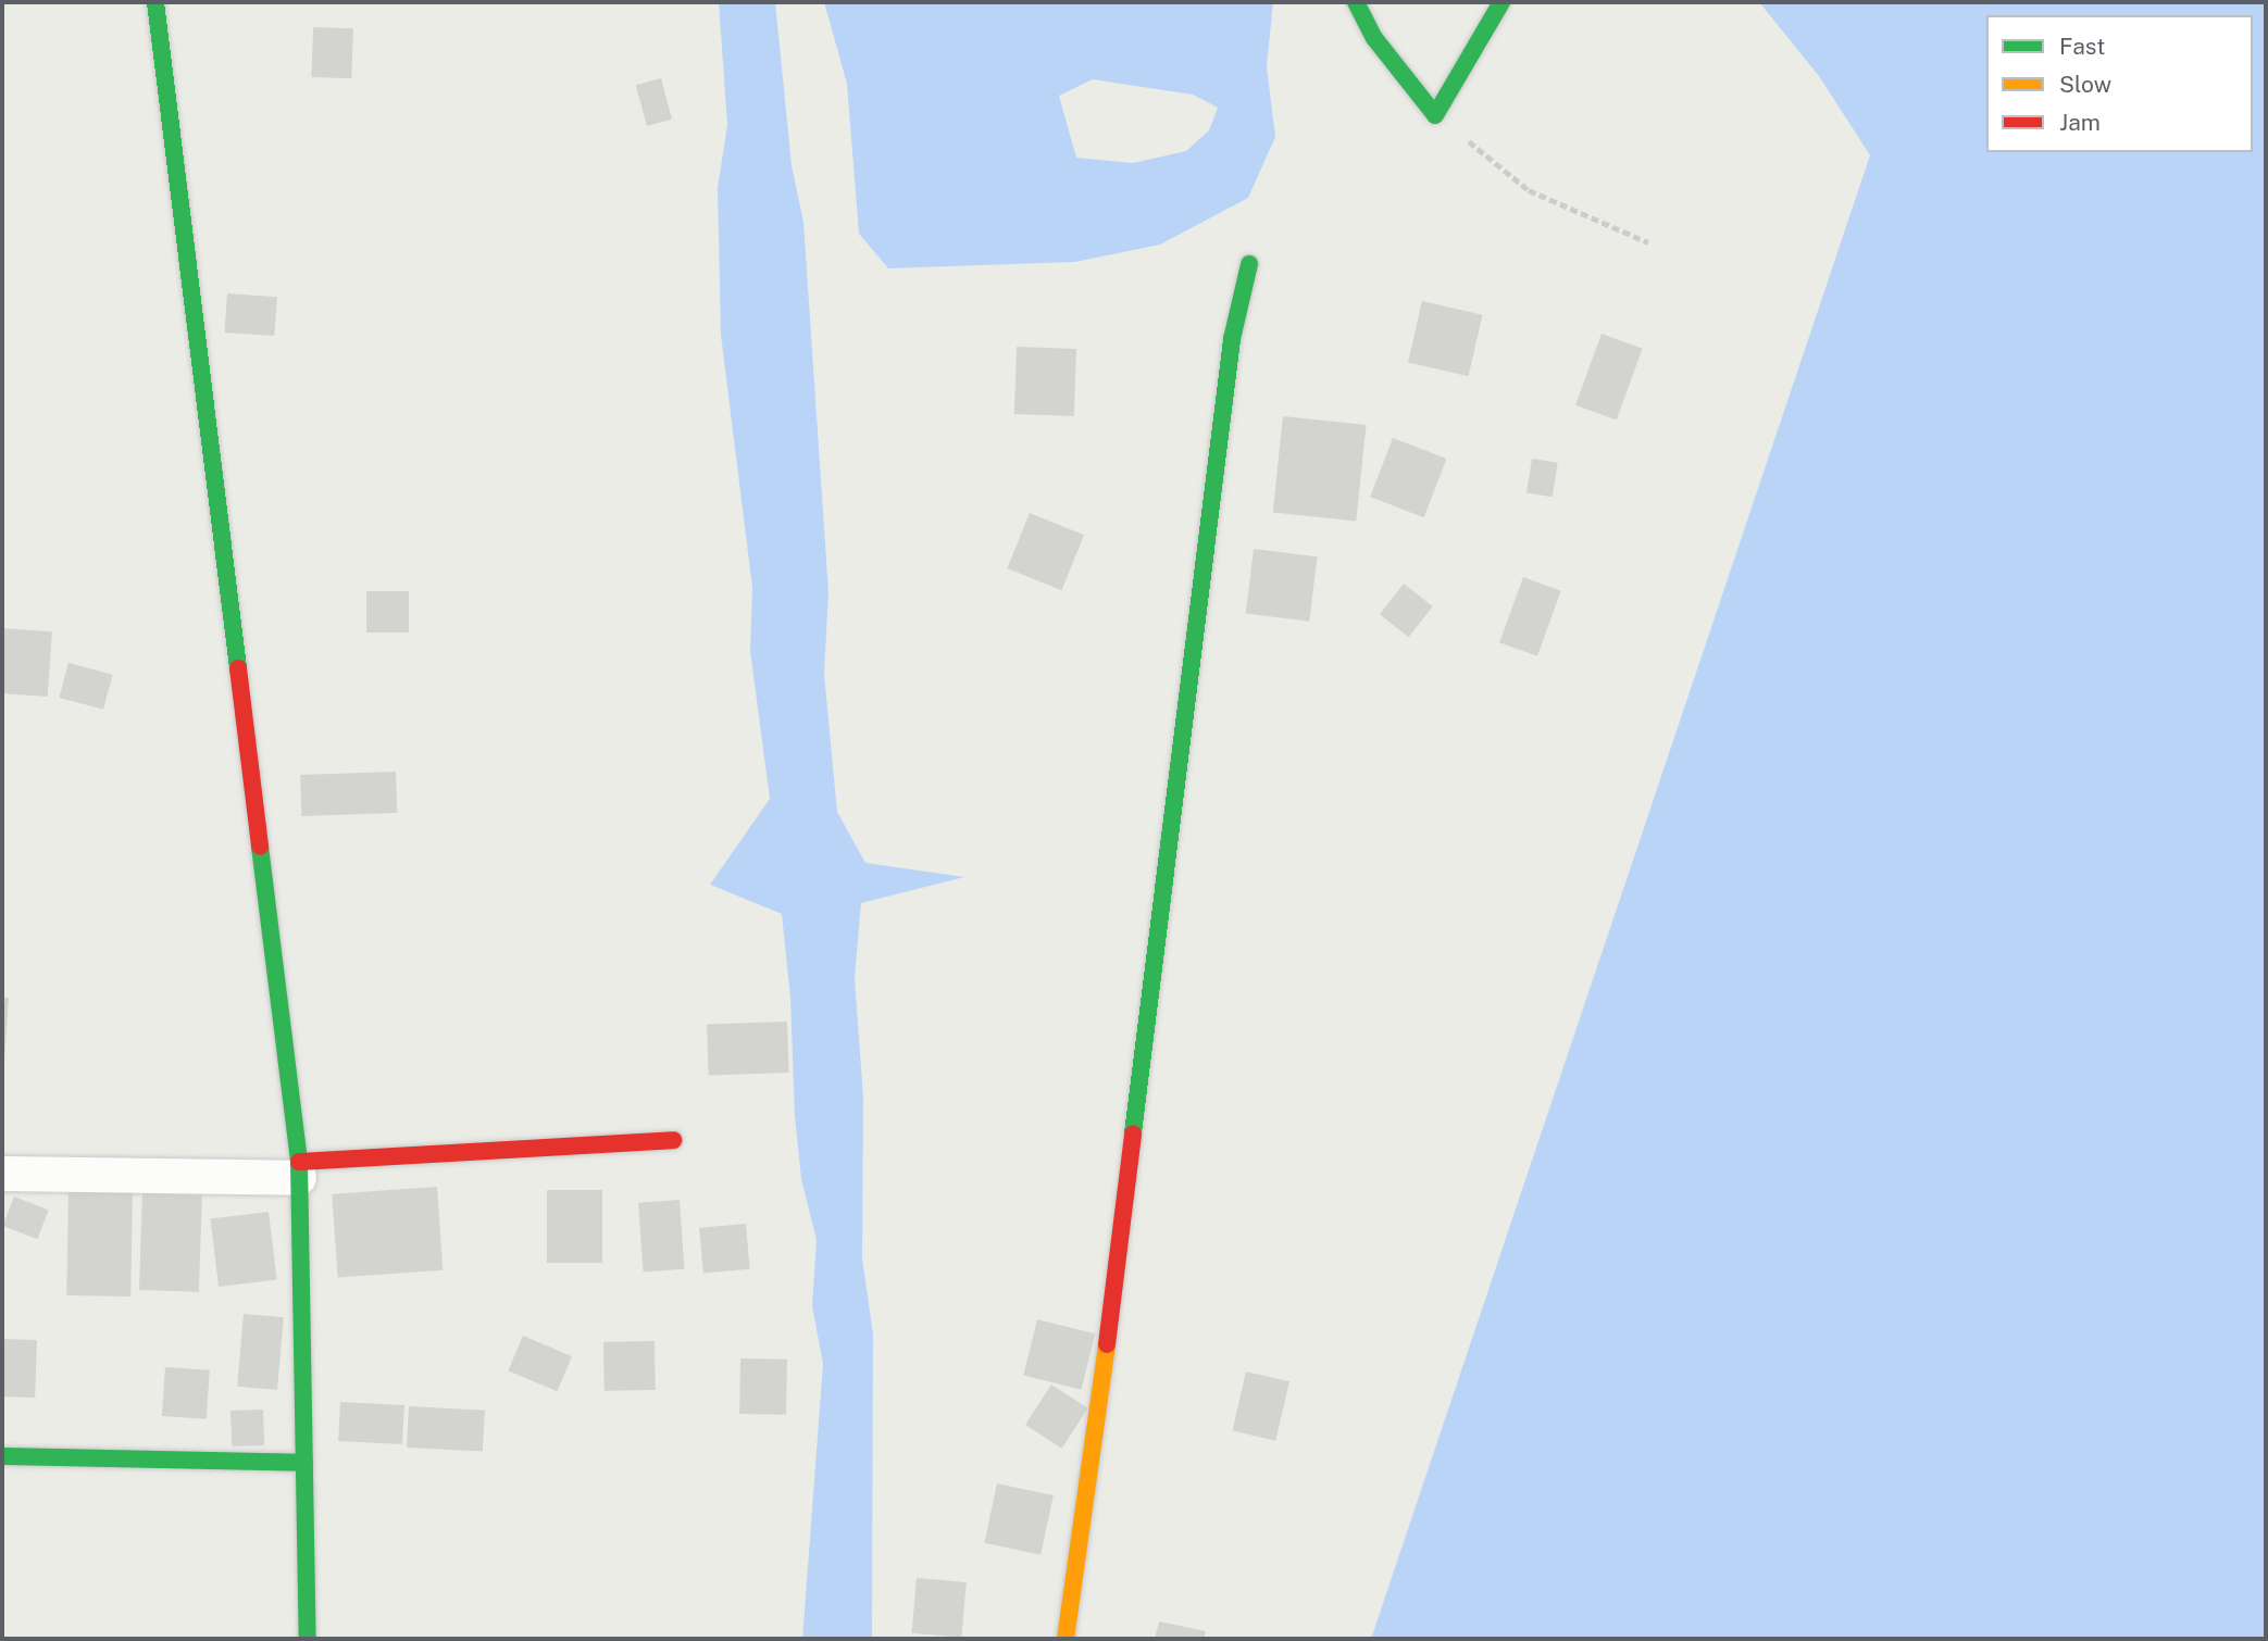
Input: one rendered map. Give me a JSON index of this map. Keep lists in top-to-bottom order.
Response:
{
  "legend": ["Fast", "Slow", "Jam"]
}
